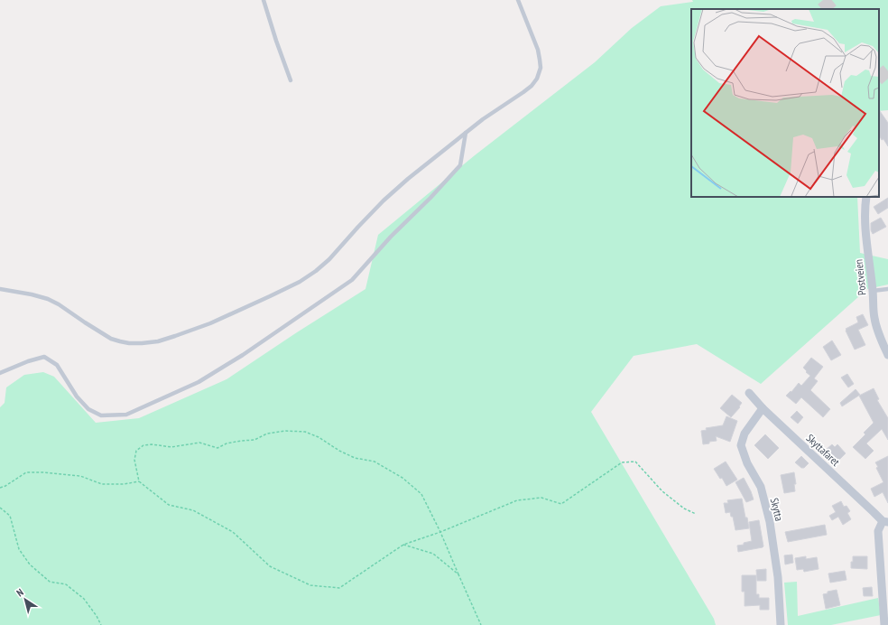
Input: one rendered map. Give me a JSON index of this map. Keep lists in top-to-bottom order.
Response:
{
  "streets": {
    "street": ["Postveien", "Skyttafaret", "Skytta"]
  },
  "crossings": [
    ["Skyttafaret", "Skytta"]
  ],
  "north": "top left"
}
